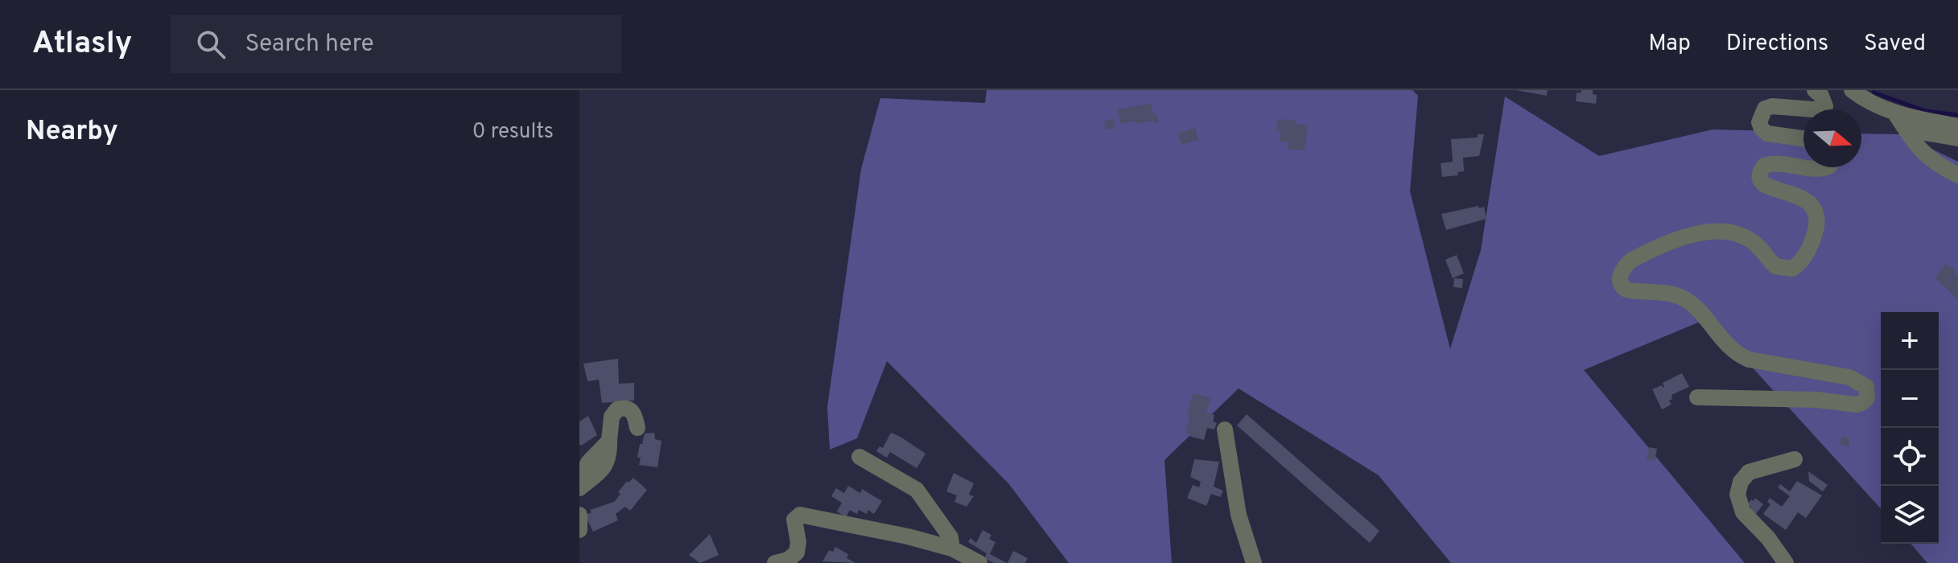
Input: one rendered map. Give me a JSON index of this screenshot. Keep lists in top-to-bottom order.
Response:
{
  "north": "right",
  "page": {
    "header": "Atlasly",
    "search": "Search here",
    "nav": ["Map", "Directions", "Saved"],
    "heading": ["Nearby", "0 results"],
    "map_buttons": ["+", "−"]
  }
}
